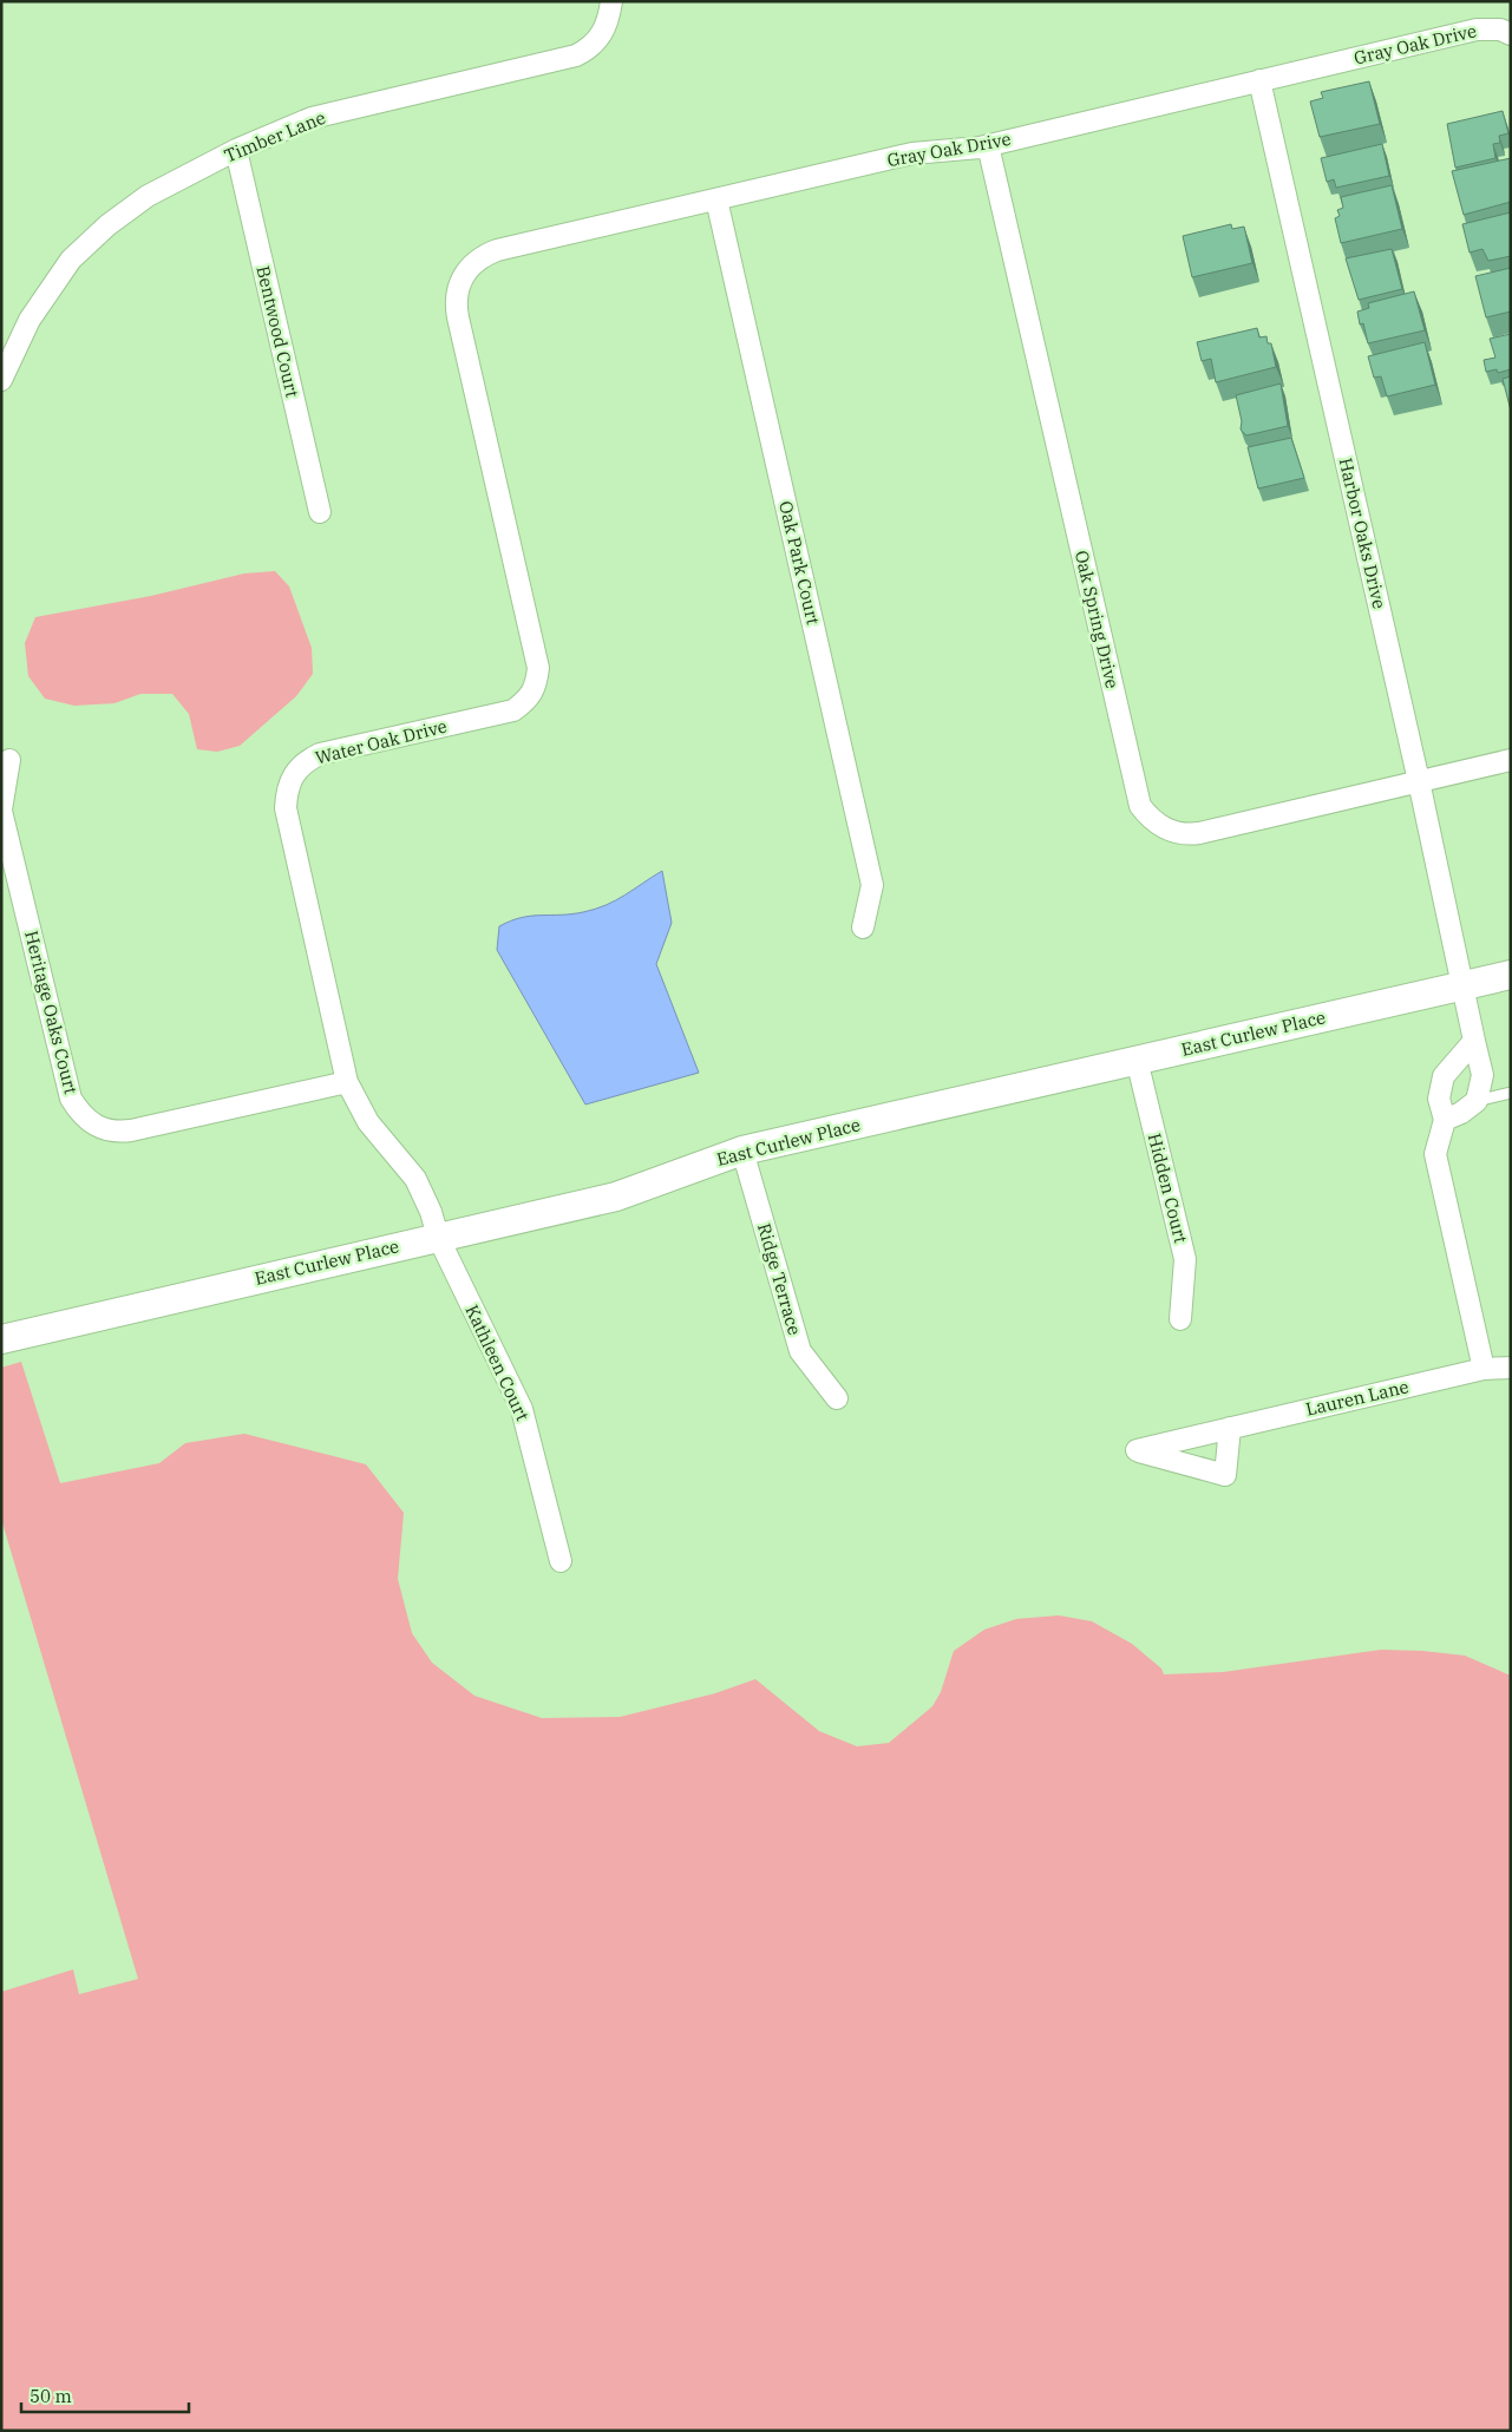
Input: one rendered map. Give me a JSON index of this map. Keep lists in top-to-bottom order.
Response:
{
  "streets": {
    "street": [
      "Gray Oak Drive",
      "Timber Lane",
      "Bentwood Court",
      "Harbor Oaks Drive",
      "Oak Park Court",
      "Oak Spring Drive",
      "Water Oak Drive",
      "Heritage Oaks Court",
      "East Curlew Place",
      "Hidden Court",
      "Ridge Terrace",
      "Kathleen Court",
      "Lauren Lane"
    ]
  },
  "crossings": [
    ["Gray Oak Drive", "Harbor Oaks Drive"],
    ["Gray Oak Drive", "Oak Park Court"],
    ["Gray Oak Drive", "Oak Spring Drive"],
    ["Gray Oak Drive", "Water Oak Drive"],
    ["Timber Lane", "Bentwood Court"],
    ["Harbor Oaks Drive", "Oak Spring Drive"],
    ["Harbor Oaks Drive", "East Curlew Place"],
    ["Water Oak Drive", "Heritage Oaks Court"],
    ["Water Oak Drive", "East Curlew Place"],
    ["Water Oak Drive", "Kathleen Court"],
    ["East Curlew Place", "Hidden Court"],
    ["East Curlew Place", "Ridge Terrace"],
    ["East Curlew Place", "Kathleen Court"]
  ],
  "scale_bar": "50 m"
}
